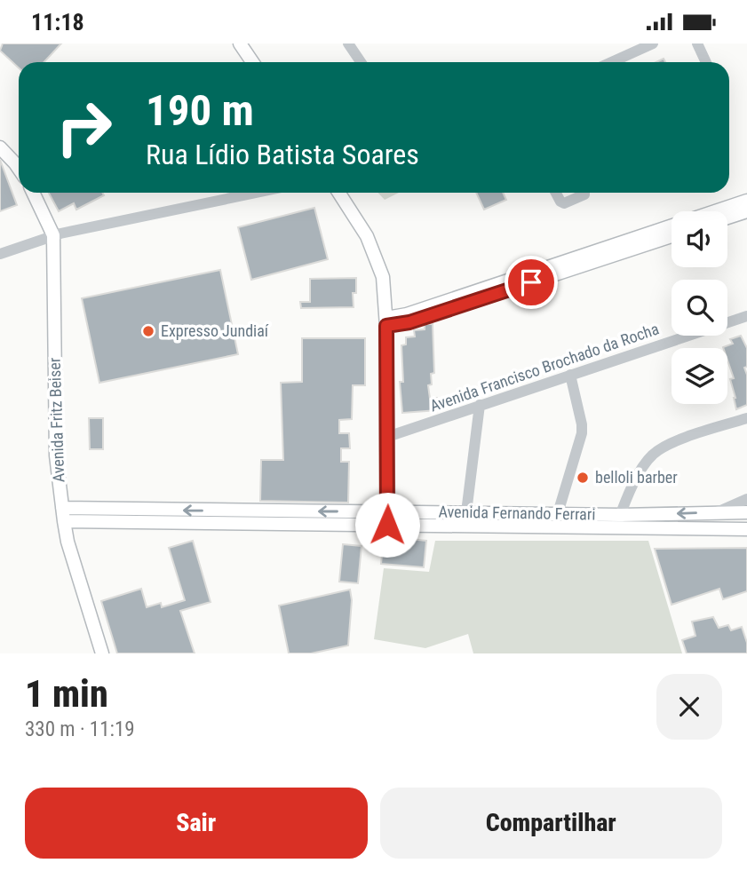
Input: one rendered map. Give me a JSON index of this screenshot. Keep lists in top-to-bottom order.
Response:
{
  "streets": {
    "main road": ["Avenida Fritz Beiser", "Avenida Fernando Ferrari"],
    "street": ["Avenida Francisco Brochado da Rocha"]
  },
  "crossings": [
    ["Avenida Fritz Beiser", "Avenida Fernando Ferrari"]
  ],
  "places": ["Expresso Jundiaí", "belloli barber"],
  "page": {
    "status": "11:18",
    "turn": ["190 m", "Rua Lídio Batista Soares"],
    "heading": ["1 min", "330 m · 11:19"],
    "buttons": ["Sair", "Compartilhar"]
  }
}
